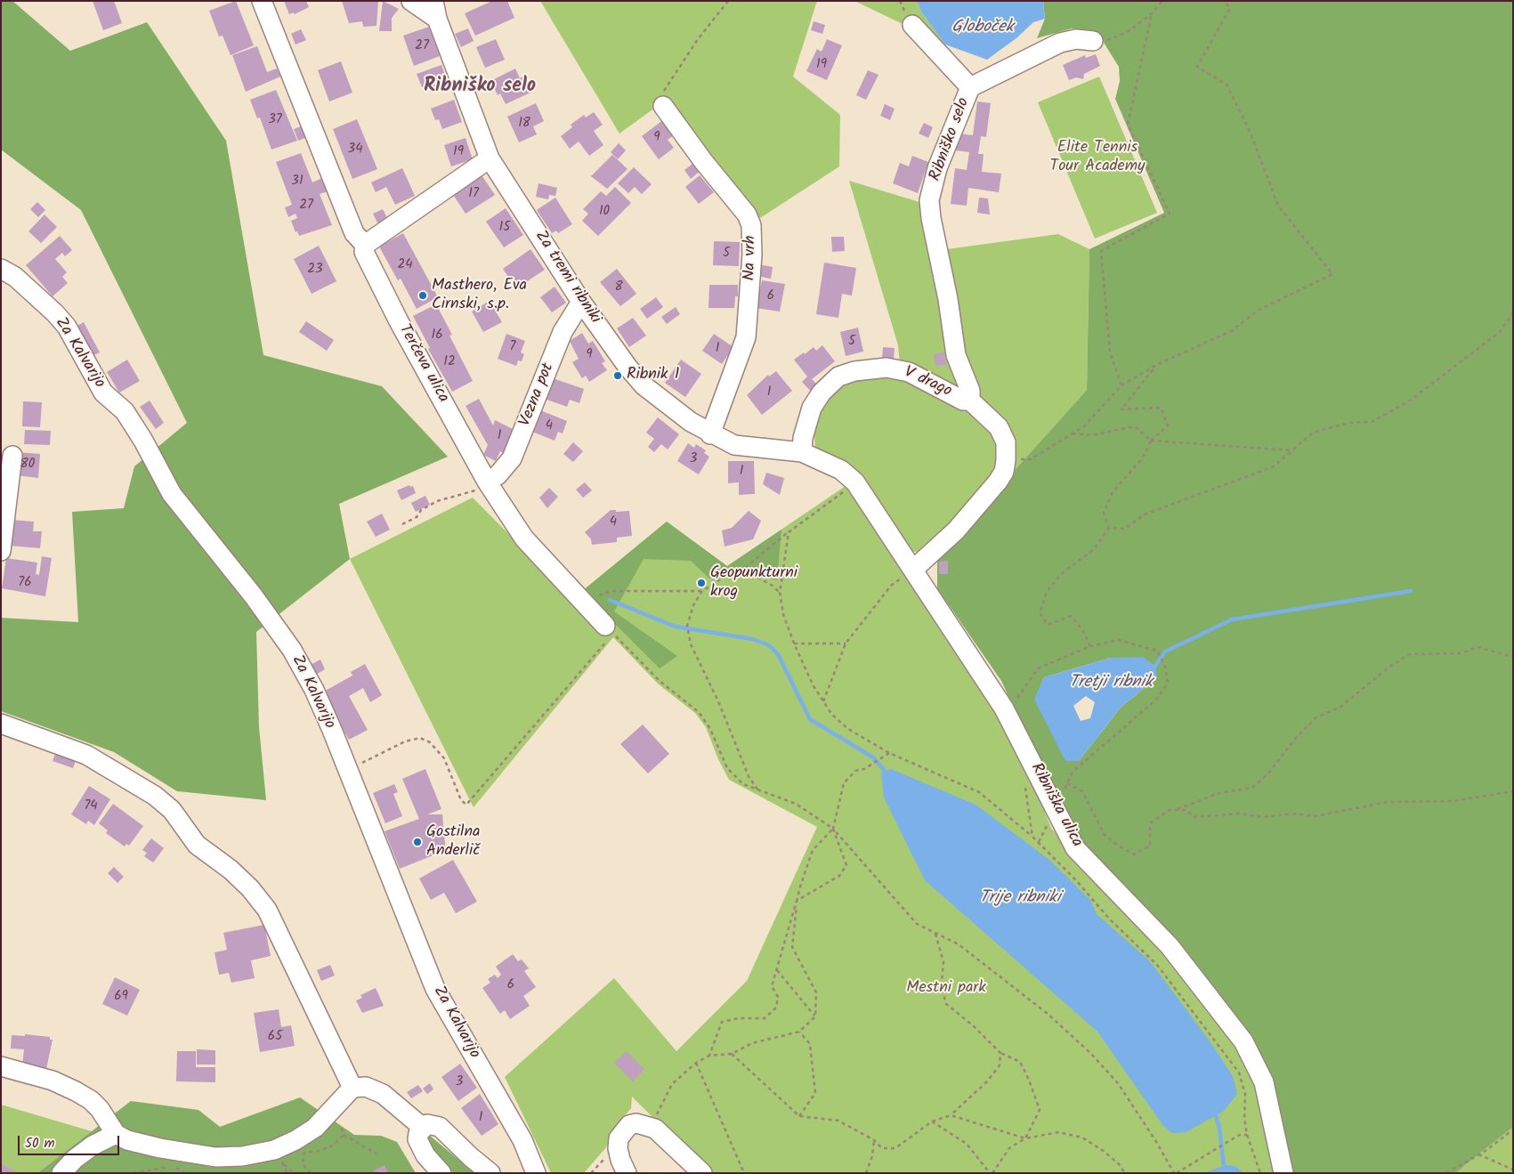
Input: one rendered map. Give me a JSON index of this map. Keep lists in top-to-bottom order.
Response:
{
  "streets": {
    "street": [
      "Ribniško selo",
      "Na vrh",
      "Za tremi ribniki",
      "Za Kalvarijo",
      "Terčeva ulica",
      "V drago",
      "Vezna pot",
      "Ribniška ulica"
    ]
  },
  "crossings": [
    ["Ribniško selo", "V drago"],
    ["Na vrh", "Za tremi ribniki"],
    ["Za tremi ribniki", "V drago"],
    ["Za tremi ribniki", "Vezna pot"],
    ["Za tremi ribniki", "Ribniška ulica"],
    ["Terčeva ulica", "Vezna pot"],
    ["V drago", "Ribniška ulica"]
  ],
  "districts": ["Ribniško selo"],
  "water": ["Globoček", "Tretji ribnik", "Trije ribniki"],
  "parks": ["Elite Tennis Tour Academy", "Mestni park"],
  "places": [
    "Masthero, Eva Cirnski, s.p.",
    "Ribnik 1",
    "Geopunkturni krog",
    "Gostilna Anderlič"
  ],
  "house_numbers": [
    "27",
    "19",
    "37",
    "18",
    "9",
    "34",
    "19",
    "31",
    "17",
    "27",
    "10",
    "15",
    "5",
    "24",
    "23",
    "8",
    "6",
    "16",
    "5",
    "7",
    "1",
    "9",
    "12",
    "1",
    "4",
    "1",
    "3",
    "80",
    "1",
    "4",
    "76",
    "74",
    "6",
    "69",
    "65",
    "3",
    "1"
  ],
  "scale_bar": "50 m"
}
